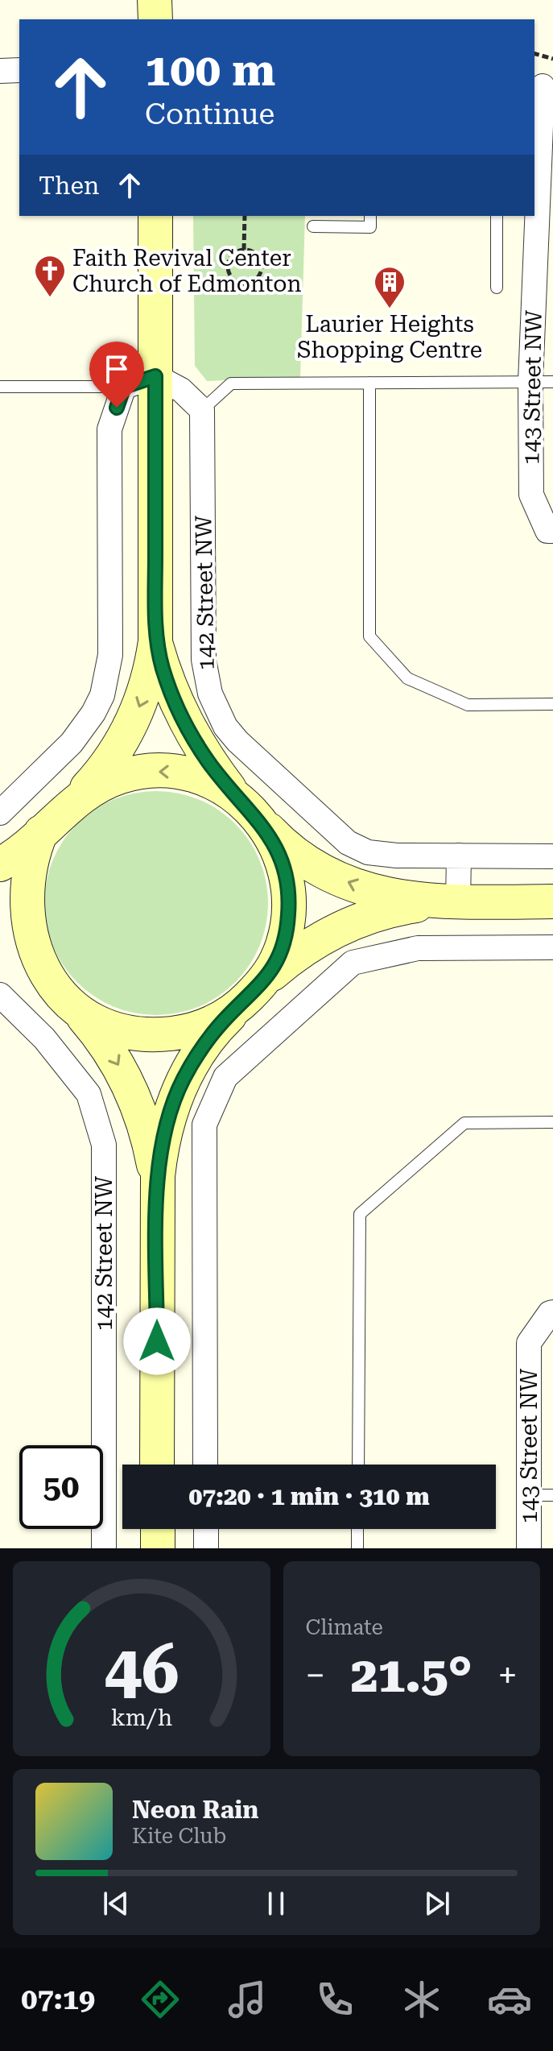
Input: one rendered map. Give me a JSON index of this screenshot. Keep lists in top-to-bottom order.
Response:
{
  "streets": {
    "main road": ["142 Street NW"],
    "street": ["143 Street NW"]
  },
  "places": {
    "church": ["Faith Revival Center Church of Edmonton"],
    "building": ["Laurier Heights Shopping Centre"]
  },
  "page": {
    "turn": ["100 m", "Continue"],
    "then": "Then",
    "limit": "50",
    "trip": "07:20 · 1 min · 310 m",
    "tile": "Climate",
    "heat": ["−", "21.5°", "+"],
    "song": ["Neon Rain", "Kite Club"],
    "tabs": "07:19",
    "gauge": ["46", "km/h"]
  }
}
